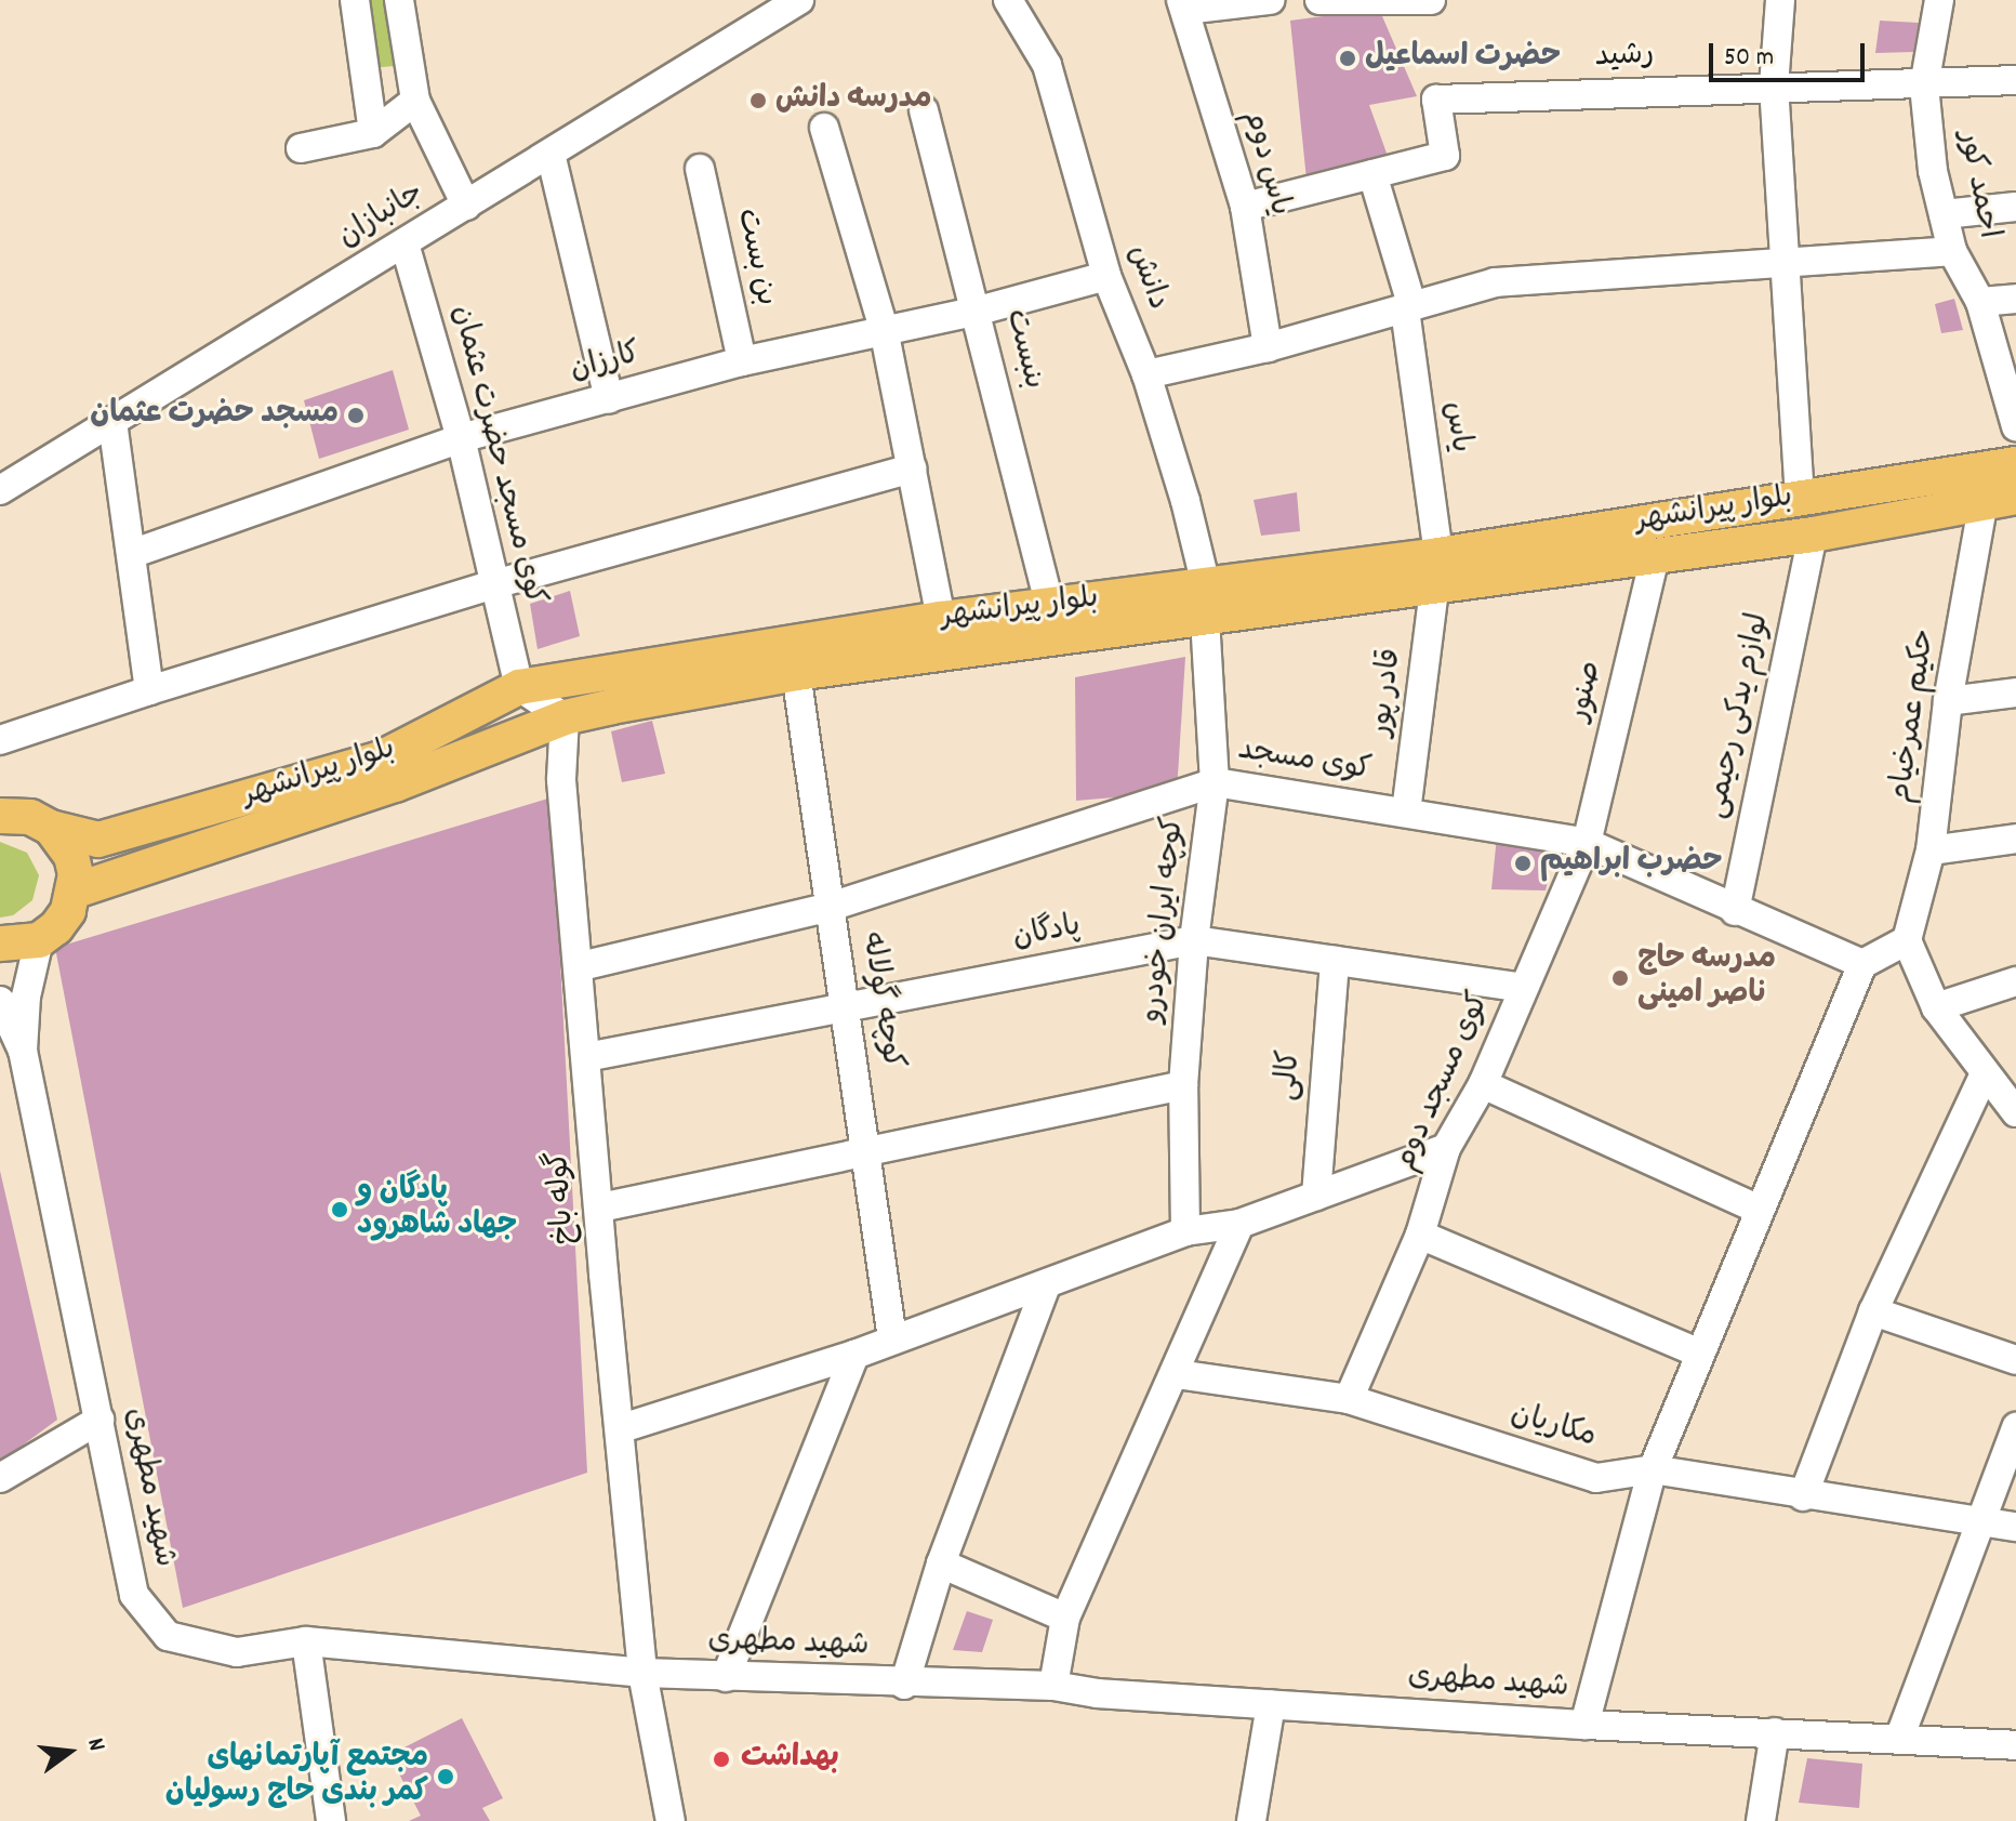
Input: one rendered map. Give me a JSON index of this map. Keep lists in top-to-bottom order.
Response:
{
  "streets": {
    "main road": ["بلوار پیرانشهر"],
    "street": [
      "رشید",
      "یاس دوم",
      "احمد کور",
      "جانبازان",
      "بن بست",
      "دانش",
      "بنبست",
      "کارزان",
      "یاس",
      "کوی مسجد حضرت عثمان",
      "صنور",
      "قادر پور",
      "لوازم یدکی رحیمی",
      "حکیم عمرخیام",
      "کوی مسجد",
      "کوچه ایران خودرو",
      "پادگان",
      "کوچه گولاله",
      "کالی",
      "کوی مسجد دوم",
      "گوله باخ",
      "مکاریان",
      "شهید مطهری"
    ]
  },
  "crossings": [
    ["رشید", "یاس دوم"],
    ["رشید", "احمد کور"],
    ["رشید", "یاس"],
    ["جانبازان", "کوی مسجد حضرت عثمان"],
    ["بن بست", "کارزان"],
    ["دانش", "کارزان"],
    ["دانش", "بلوار پیرانشهر"],
    ["دانش", "کوچه ایران خودرو"],
    ["بنبست", "کارزان"],
    ["بنبست", "بلوار پیرانشهر"],
    ["کارزان", "کوی مسجد حضرت عثمان"],
    ["یاس", "بلوار پیرانشهر"],
    ["یاس", "قادر پور"],
    ["کوی مسجد حضرت عثمان", "بلوار پیرانشهر"],
    ["بلوار پیرانشهر", "صنور"],
    ["بلوار پیرانشهر", "قادر پور"],
    ["بلوار پیرانشهر", "لوازم یدکی رحیمی"],
    ["بلوار پیرانشهر", "حکیم عمرخیام"],
    ["بلوار پیرانشهر", "کوچه ایران خودرو"],
    ["بلوار پیرانشهر", "کوچه گولاله"],
    ["بلوار پیرانشهر", "گوله باخ"],
    ["صنور", "کوی مسجد"],
    ["صنور", "کوی مسجد دوم"],
    ["قادر پور", "کوی مسجد"],
    ["لوازم یدکی رحیمی", "کوی مسجد"],
    ["کوی مسجد", "کوچه ایران خودرو"],
    ["کوی مسجد", "کوچه گولاله"],
    ["کوی مسجد", "کوی مسجد دوم"],
    ["کوی مسجد", "گوله باخ"],
    ["کوچه ایران خودرو", "پادگان"],
    ["پادگان", "کوچه گولاله"],
    ["پادگان", "کالی"],
    ["پادگان", "کوی مسجد دوم"],
    ["پادگان", "گوله باخ"],
    ["کوی مسجد دوم", "مکاریان"],
    ["گوله باخ", "شهید مطهری"]
  ],
  "places": [
    "حضرت اسماعیل",
    "مدرسه دانش",
    "مسجد حضرت عثمان",
    "حضرب ابراهیم",
    "مدرسه حاج ناصر امینی",
    "پادگان و جهاد شاهرود",
    "بهداشت",
    "مجتمع آپارتمانهای کمر بندی حاج رسولیان"
  ],
  "scale_bar": "50 m",
  "north": "right"
}
